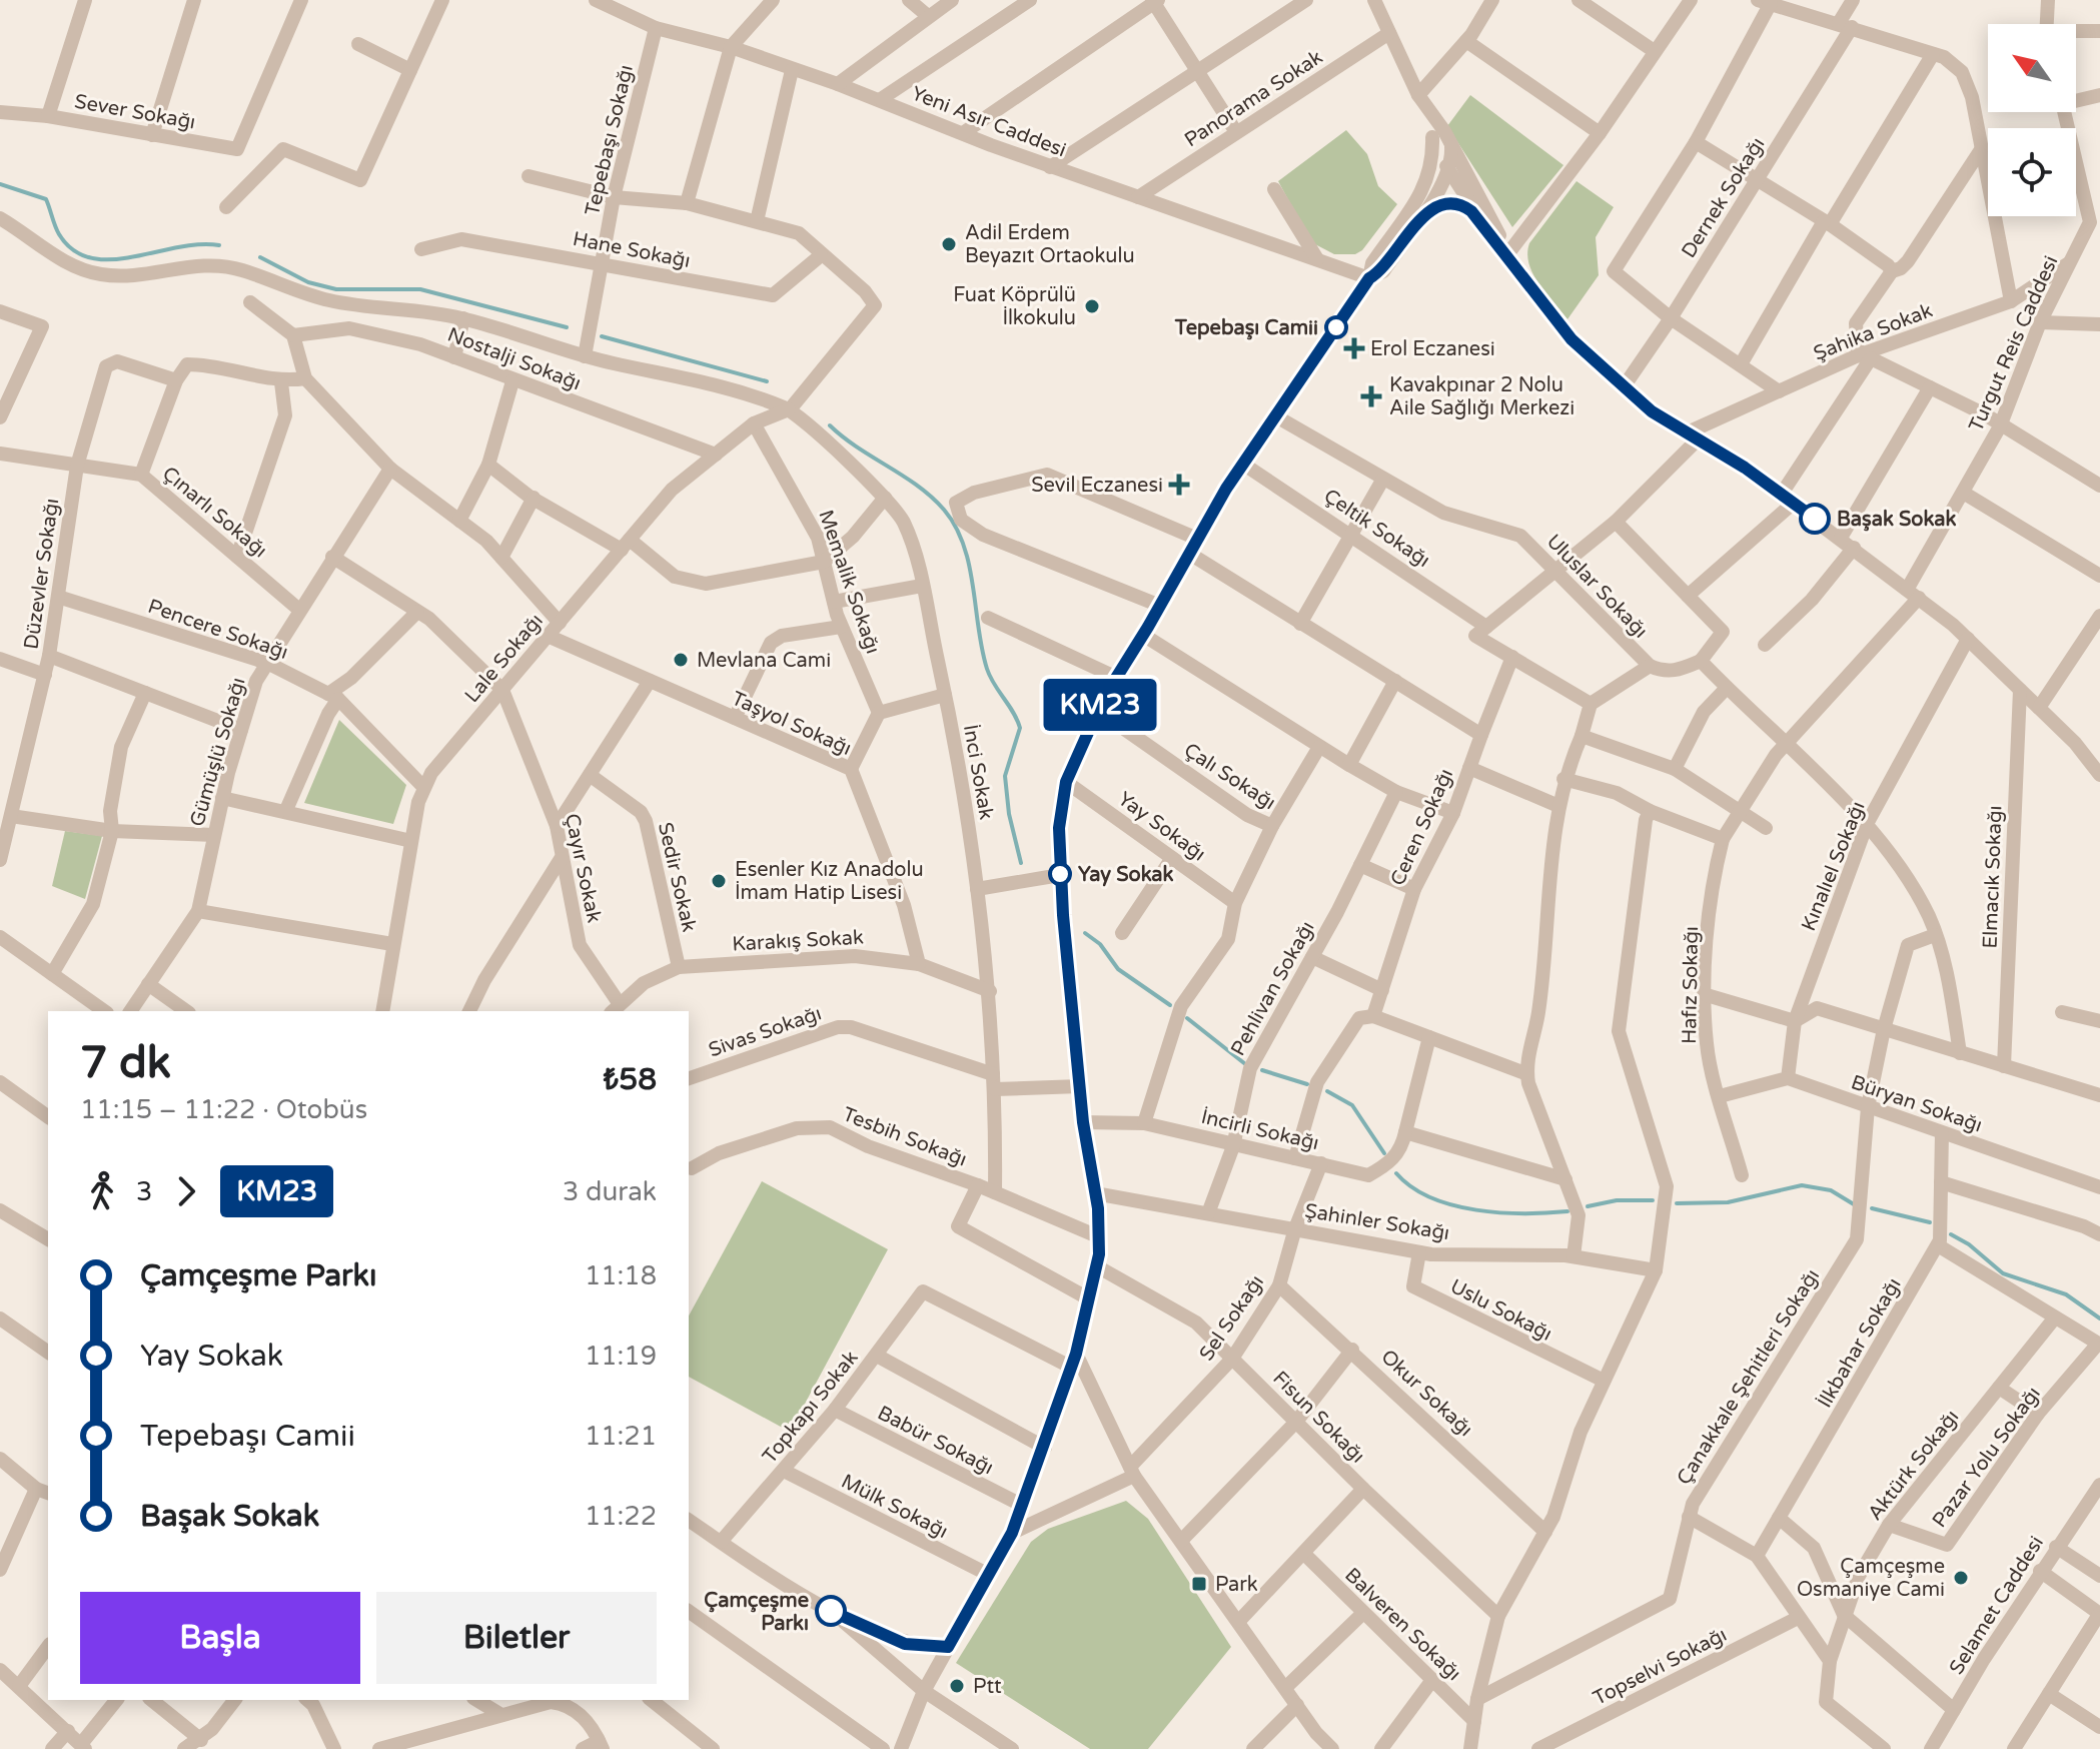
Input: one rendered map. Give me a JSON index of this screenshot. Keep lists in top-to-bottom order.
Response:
{
  "streets": {
    "street": [
      "Panorama Sokak",
      "Sever Sokağı",
      "Yeni Asır Caddesi",
      "Tepebaşı Sokağı",
      "Dernek Sokağı",
      "Hane Sokağı",
      "Şahika Sokak",
      "Turgut Reis Caddesi",
      "Nostalji Sokağı",
      "Çınarlı Sokağı",
      "Çeltik Sokağı",
      "Düzevler Sokağı",
      "Memalik Sokağı",
      "Uluslar Sokağı",
      "Pencere Sokağı",
      "Lale Sokağı",
      "Taşyol Sokağı",
      "Gümüşlü Sokağı",
      "İnci Sokak",
      "Çalı Sokağı",
      "Yay Sokağı",
      "Ceren Sokağı",
      "Kınalıel Sokağı",
      "Çayır Sokak",
      "Sedir Sokak",
      "Elmacık Sokağı",
      "Karakış Sokak",
      "Hafız Sokağı",
      "Pehlivan Sokağı",
      "Sivas Sokağı",
      "Büryan Sokağı",
      "İncirli Sokağı",
      "Tesbih Sokağı",
      "Şahinler Sokağı",
      "Uslu Sokağı",
      "Sel Sokağı",
      "İlkbahar Sokağı",
      "Çanakkale Şehitleri Sokağı",
      "Okur Sokağı",
      "Topkapı Sokak",
      "Fisun Sokağı",
      "Babür Sokağı",
      "Pazar Yolu Sokağı",
      "Aktürk Sokağı",
      "Mülk Sokağı",
      "Selamet Caddesi",
      "Balveren Sokağı",
      "Topselvi Sokağı"
    ]
  },
  "crossings": [
    ["Panorama Sokak", "Yeni Asır Caddesi"],
    ["Yeni Asır Caddesi", "Tepebaşı Sokağı"],
    ["Tepebaşı Sokağı", "Hane Sokağı"],
    ["Şahika Sokak", "Turgut Reis Caddesi"],
    ["Turgut Reis Caddesi", "Hafız Sokağı"],
    ["Nostalji Sokağı", "Lale Sokağı"],
    ["Çınarlı Sokağı", "Düzevler Sokağı"],
    ["Çınarlı Sokağı", "Gümüşlü Sokağı"],
    ["Çeltik Sokağı", "Ceren Sokağı"],
    ["Düzevler Sokağı", "Pencere Sokağı"],
    ["Memalik Sokağı", "Lale Sokağı"],
    ["Pencere Sokağı", "Lale Sokağı"],
    ["Pencere Sokağı", "Gümüşlü Sokağı"],
    ["Lale Sokağı", "Taşyol Sokağı"],
    ["Lale Sokağı", "İnci Sokak"],
    ["Lale Sokağı", "Çayır Sokak"],
    ["Taşyol Sokağı", "Karakış Sokak"],
    ["İnci Sokak", "Sivas Sokağı"],
    ["İnci Sokak", "Tesbih Sokağı"],
    ["Çalı Sokağı", "Yay Sokağı"],
    ["Çalı Sokağı", "İncirli Sokağı"],
    ["Kınalıel Sokağı", "Büryan Sokağı"],
    ["Sedir Sokak", "Karakış Sokak"],
    ["Pehlivan Sokağı", "İncirli Sokağı"],
    ["Pehlivan Sokağı", "Şahinler Sokağı"],
    ["Büryan Sokağı", "İlkbahar Sokağı"],
    ["Büryan Sokağı", "Çanakkale Şehitleri Sokağı"],
    ["İncirli Sokağı", "Sel Sokağı"],
    ["Şahinler Sokağı", "Uslu Sokağı"],
    ["Şahinler Sokağı", "Sel Sokağı"],
    ["Sel Sokağı", "Okur Sokağı"],
    ["Sel Sokağı", "Fisun Sokağı"],
    ["Topkapı Sokak", "Babür Sokağı"],
    ["Topkapı Sokak", "Mülk Sokağı"],
    ["Pazar Yolu Sokağı", "Aktürk Sokağı"]
  ],
  "places": {
    "other": [
      "Adil Erdem Beyazıt Ortaokulu",
      "Fuat Köprülü İlkokulu",
      "Tepebaşı Camii",
      "Başak Sokak",
      "Mevlana Cami",
      "Yay Sokak",
      "Esenler Kız Anadolu İmam Hatip Lisesi",
      "Çamçeşme Osmaniye Cami",
      "Çamçeşme Parkı",
      "Ptt"
    ],
    "health": ["Erol Eczanesi", "Kavakpınar 2 Nolu Aile Sağlığı Merkezi", "Sevil Eczanesi"],
    "transit": ["Park"]
  },
  "lines": ["bus line KM23"],
  "north": "top left",
  "page": {
    "on_map": "KM23",
    "heading": ["7 dk", "11:15 – 11:22 · Otobüs", "₺58"],
    "legs": ["3", "KM23", "3 durak"],
    "list": [
      {
        "name": "Çamçeşme Parkı",
        "value": "11:18"
      },
      {
        "name": "Yay Sokak",
        "value": "11:19"
      },
      {
        "name": "Tepebaşı Camii",
        "value": "11:21"
      },
      {
        "name": "Başak Sokak",
        "value": "11:22"
      }
    ],
    "buttons": ["Başla", "Biletler"]
  }
}
